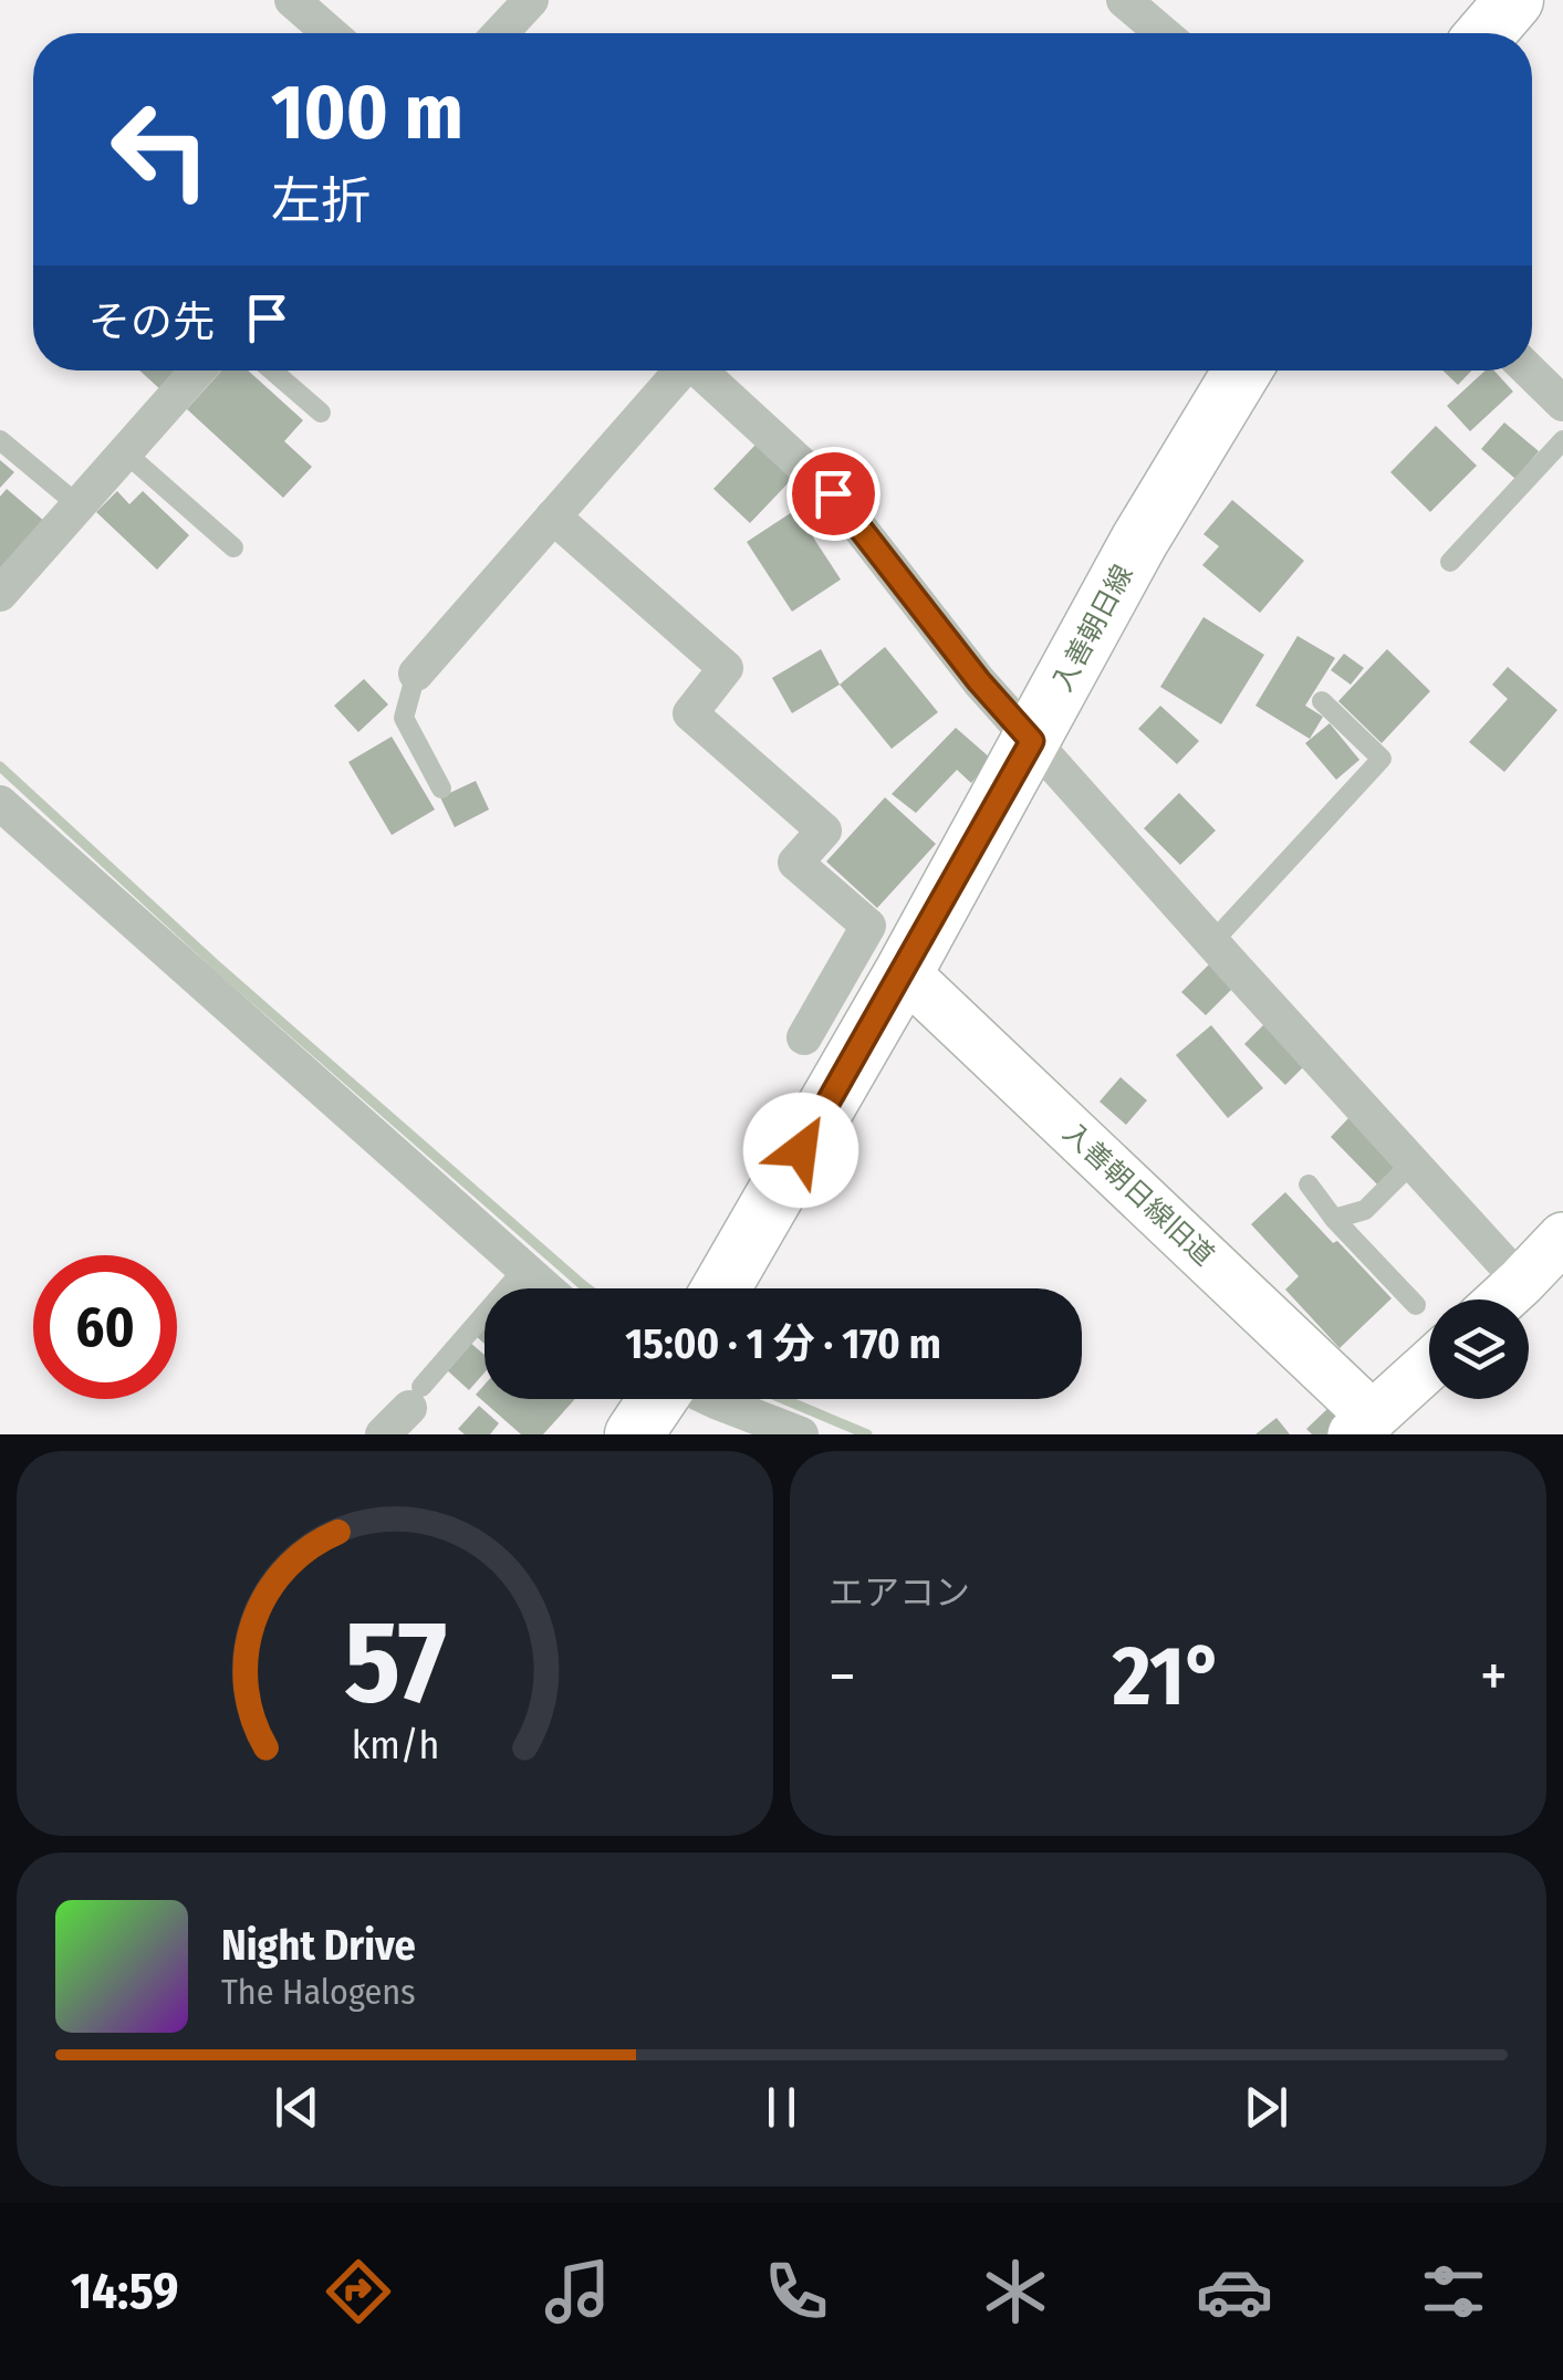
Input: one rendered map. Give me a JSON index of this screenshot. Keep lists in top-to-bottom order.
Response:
{
  "streets": {
    "main road": ["入善朝日線"],
    "street": ["入善朝日線旧道"]
  },
  "crossings": [
    ["入善朝日線", "入善朝日線旧道"]
  ],
  "page": {
    "turn": ["100 m", "左折"],
    "then": "その先",
    "limit": "60",
    "trip": "15:00 · 1 分 · 170 m",
    "tile": "エアコン",
    "heat": ["−", "21°", "+"],
    "song": ["Night Drive", "The Halogens"],
    "tabs": "14:59",
    "gauge": ["57", "km/h"]
  }
}
